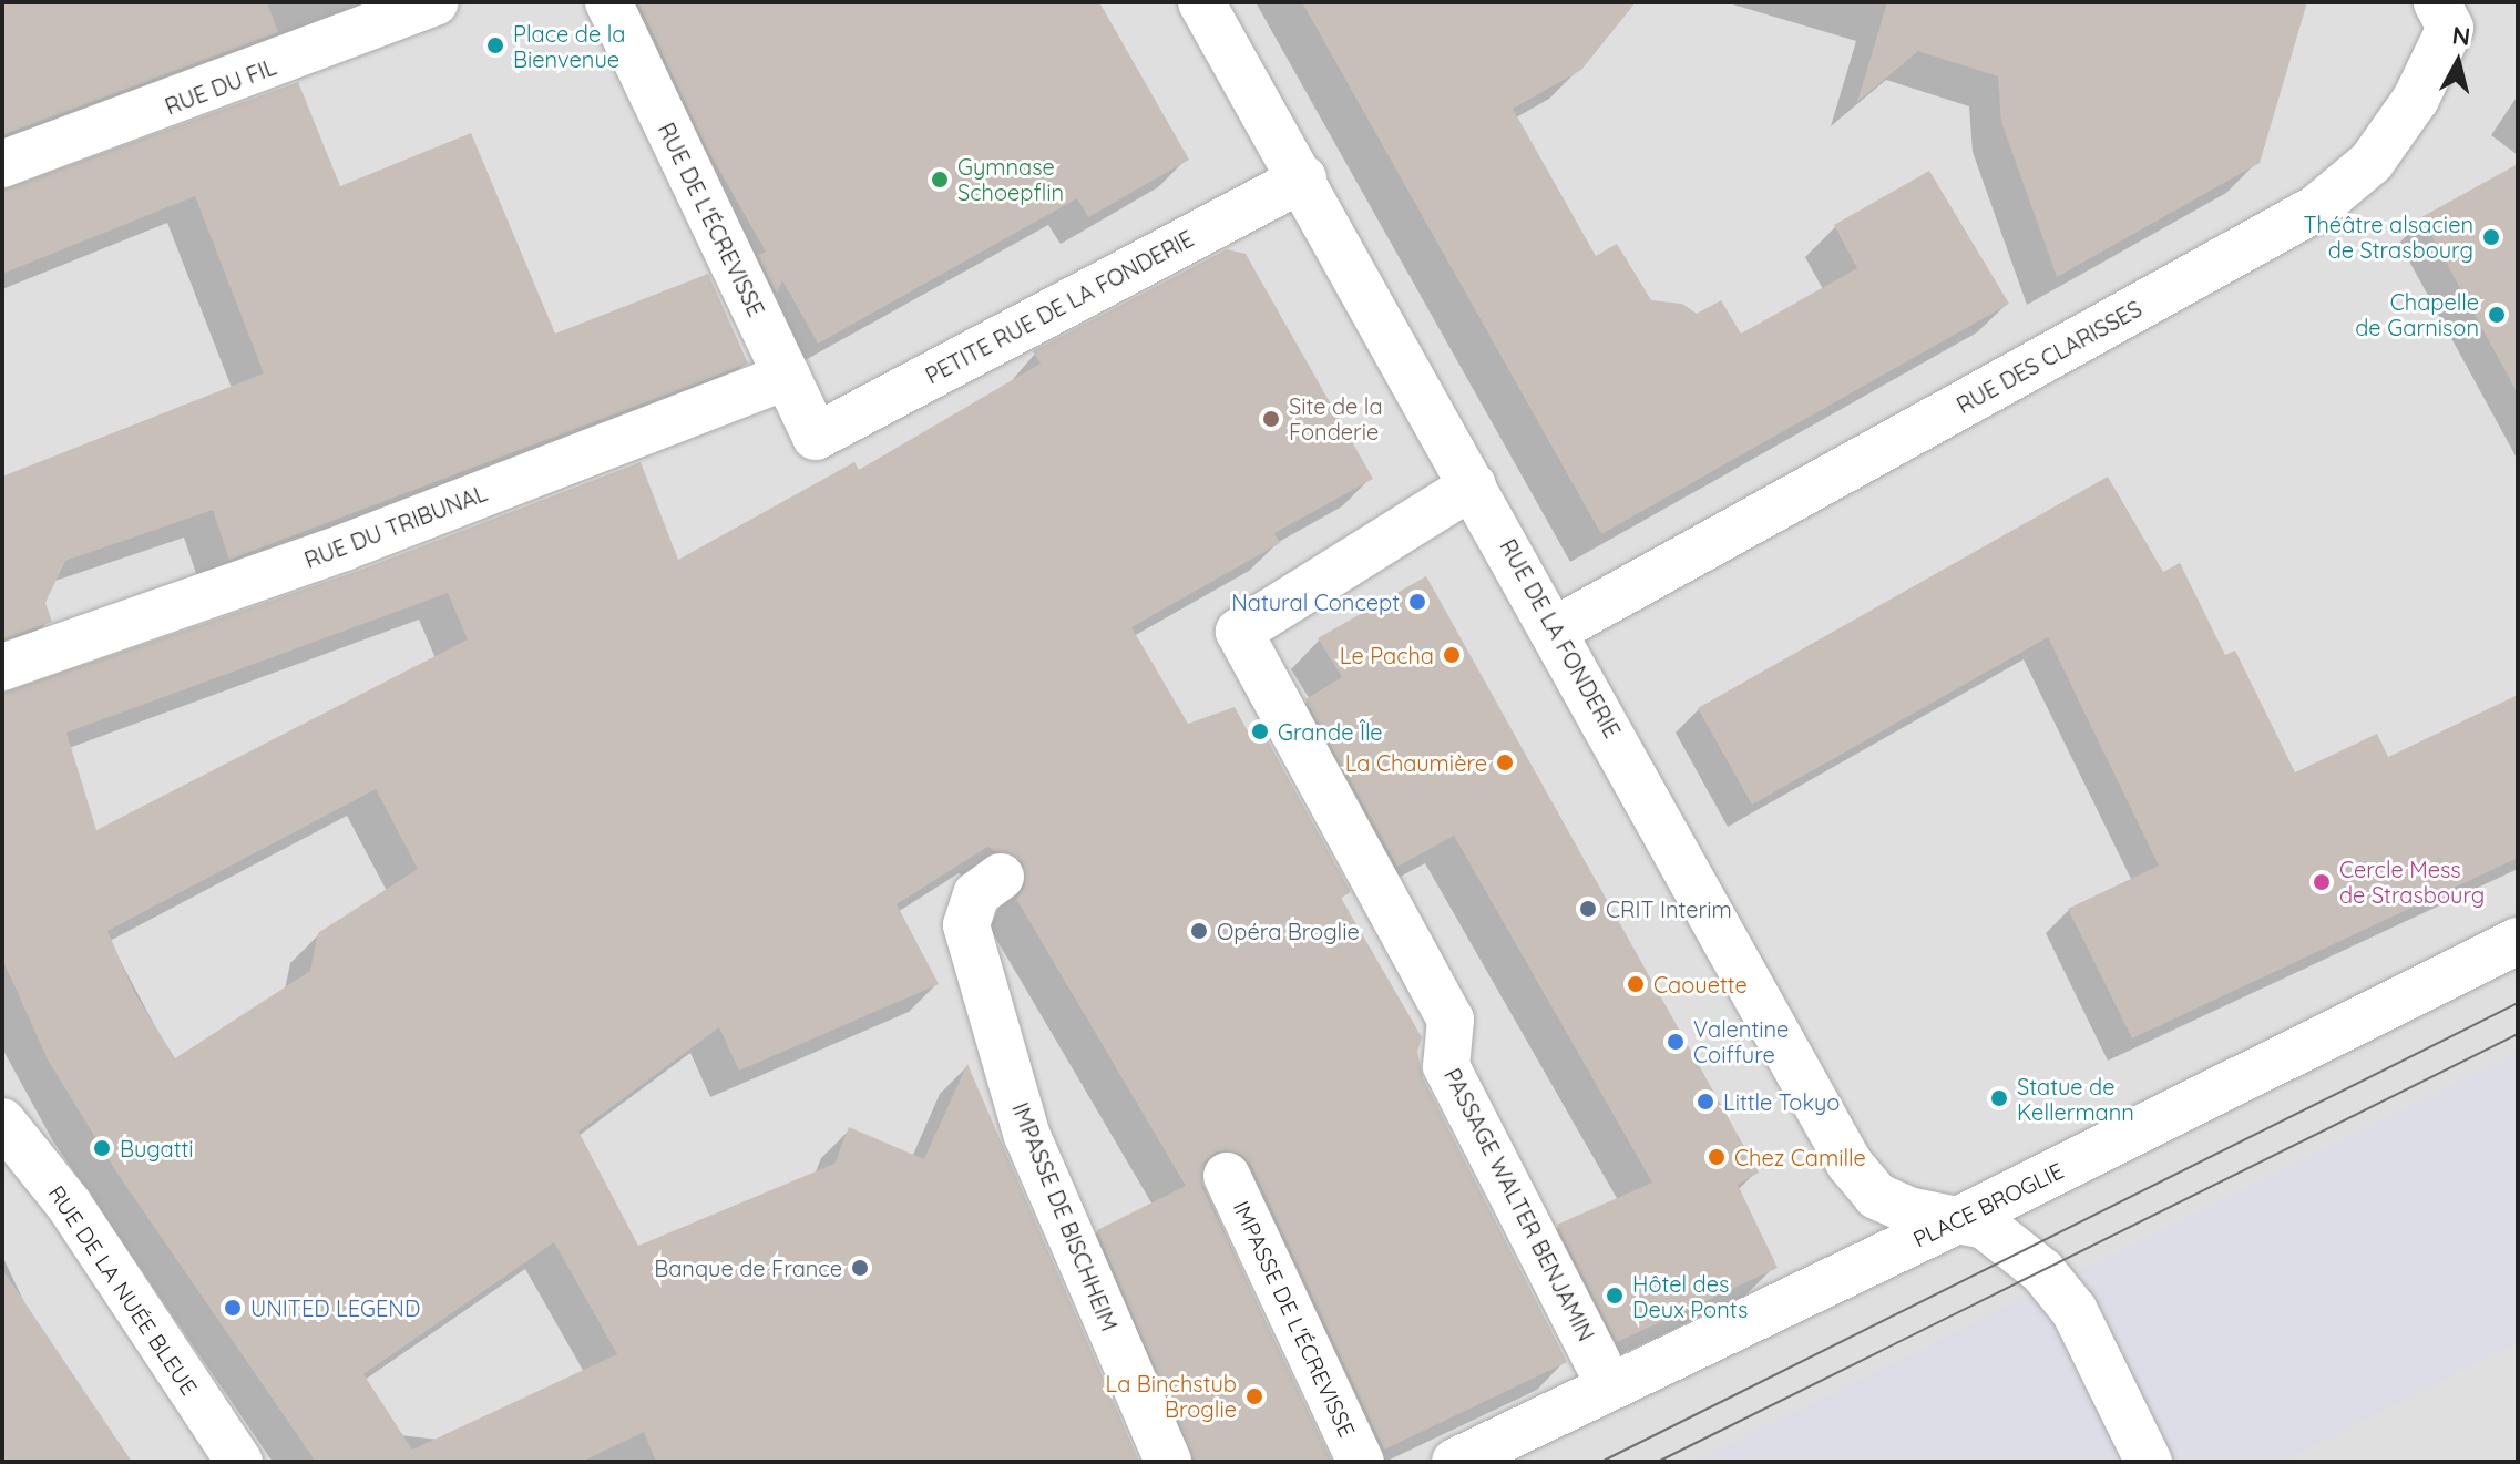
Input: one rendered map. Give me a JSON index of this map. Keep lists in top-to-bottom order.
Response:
{
  "streets": {
    "street": [
      "RUE DU FIL",
      "RUE DE L'ÉCREVISSE",
      "PETITE RUE DE LA FONDERIE",
      "RUE DES CLARISSES",
      "RUE DU TRIBUNAL",
      "RUE DE LA FONDERIE",
      "PASSAGE WALTER BENJAMIN",
      "PLACE BROGLIE",
      "IMPASSE DE BISCHHEIM",
      "RUE DE LA NUÉE BLEUE",
      "IMPASSE DE L'ÉCREVISSE"
    ]
  },
  "crossings": [
    ["RUE DE L'ÉCREVISSE", "PETITE RUE DE LA FONDERIE"],
    ["RUE DE L'ÉCREVISSE", "RUE DU TRIBUNAL"],
    ["PETITE RUE DE LA FONDERIE", "RUE DE LA FONDERIE"],
    ["RUE DES CLARISSES", "RUE DE LA FONDERIE"],
    ["RUE DE LA FONDERIE", "PASSAGE WALTER BENJAMIN"],
    ["RUE DE LA FONDERIE", "PLACE BROGLIE"]
  ],
  "places": [
    "Place de la Bienvenue",
    "Gymnase Schoepflin",
    "Théâtre alsacien de Strasbourg",
    "Chapelle de Garnison",
    "Site de la Fonderie",
    "Natural Concept",
    "Le Pacha",
    "Grande Île",
    "La Chaumière",
    "Cercle Mess de Strasbourg",
    "CRIT Interim",
    "Opéra Broglie",
    "Caouette",
    "Valentine Coiffure",
    "Statue de Kellermann",
    "Little Tokyo",
    "Bugatti",
    "Chez Camille",
    "Banque de France",
    "Hôtel des Deux Ponts",
    "UNITED LEGEND",
    "La Binchstub Broglie"
  ],
  "north": "top"
}
